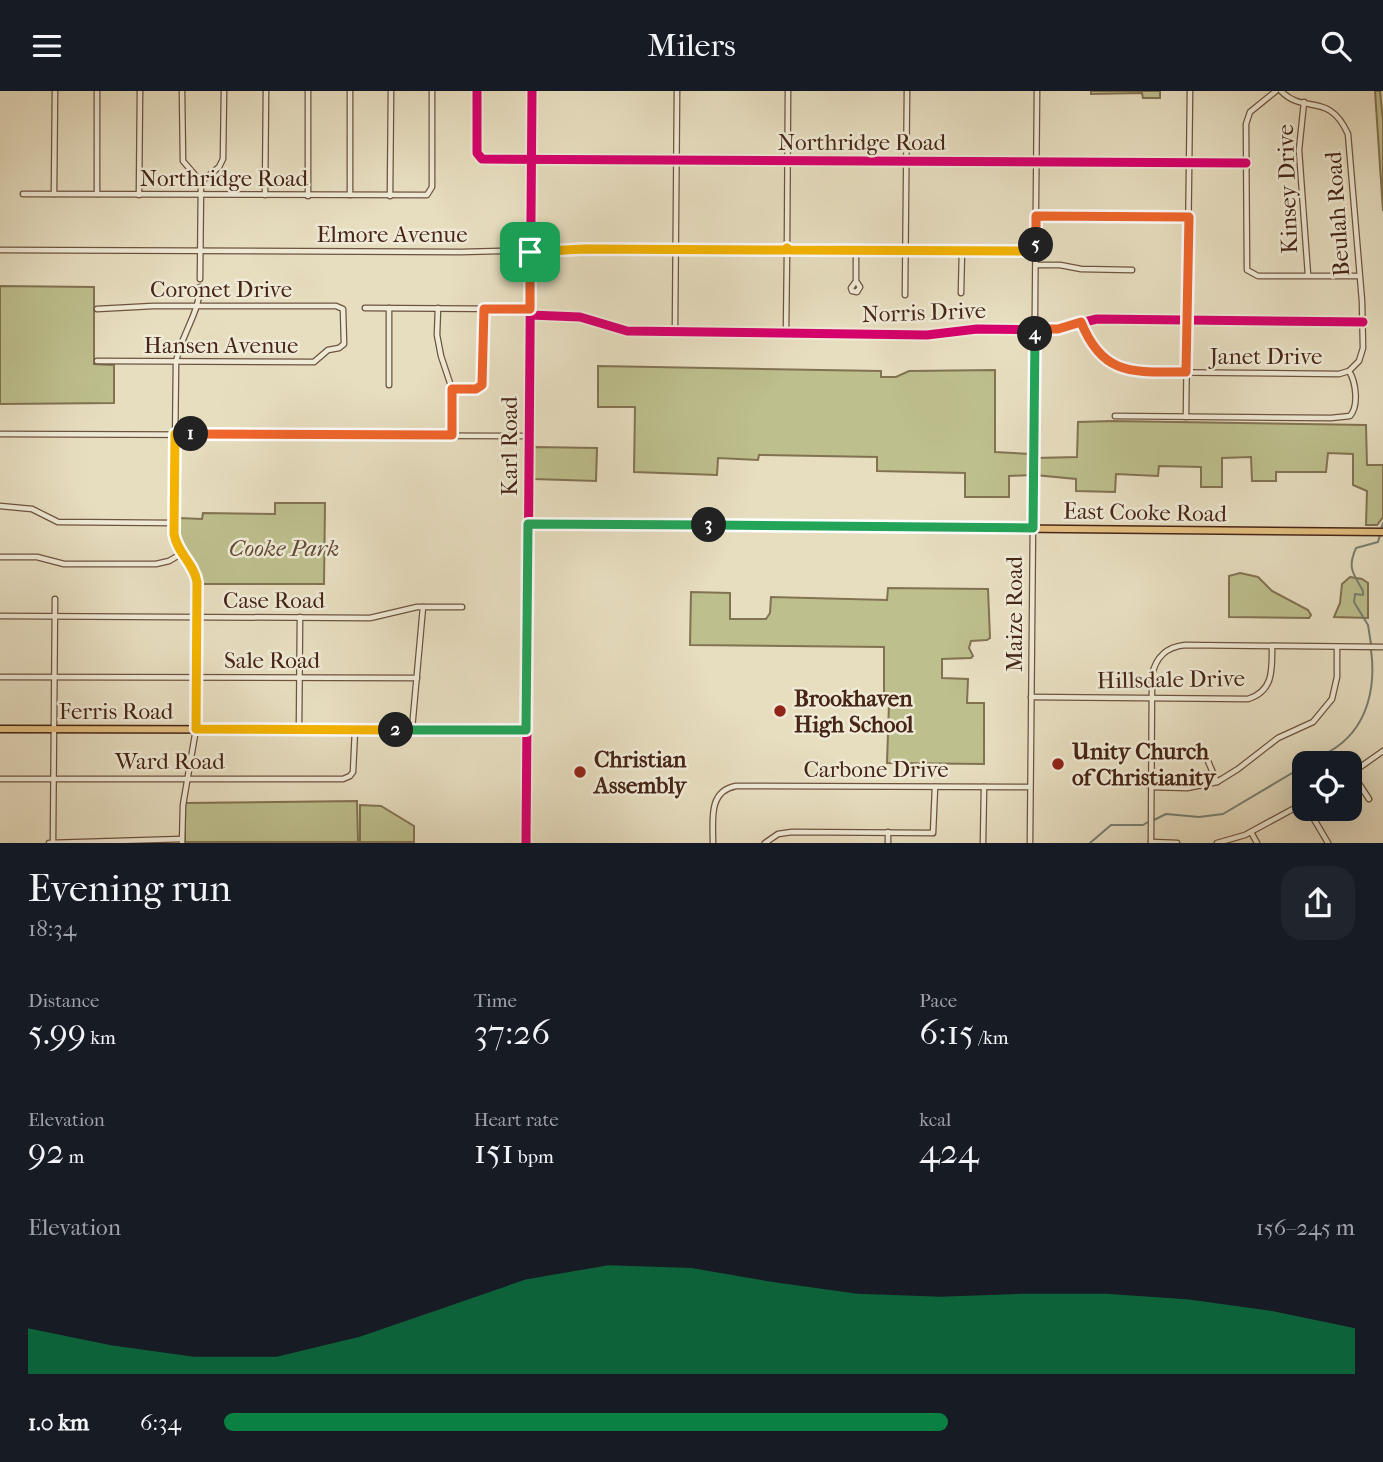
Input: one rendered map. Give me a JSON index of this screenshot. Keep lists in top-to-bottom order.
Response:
{
  "streets": {
    "main road": ["Karl Road", "East Cooke Road", "Ferris Road"],
    "street": [
      "Northridge Road",
      "Kinsey Drive",
      "Beulah Road",
      "Elmore Avenue",
      "Coronet Drive",
      "Norris Drive",
      "Hansen Avenue",
      "Janet Drive",
      "Case Road",
      "Maize Road",
      "Sale Road",
      "Hillsdale Drive",
      "Ward Road",
      "Carbone Drive"
    ]
  },
  "crossings": [
    ["Northridge Road", "Karl Road"],
    ["Northridge Road", "Maize Road"],
    ["Kinsey Drive", "Beulah Road"],
    ["Beulah Road", "Norris Drive"],
    ["Beulah Road", "Janet Drive"],
    ["Elmore Avenue", "Karl Road"],
    ["Elmore Avenue", "Maize Road"],
    ["Coronet Drive", "Hansen Avenue"],
    ["Norris Drive", "Janet Drive"],
    ["Norris Drive", "Karl Road"],
    ["Norris Drive", "Maize Road"],
    ["Karl Road", "East Cooke Road"],
    ["Karl Road", "Ferris Road"],
    ["East Cooke Road", "Maize Road"],
    ["Maize Road", "Hillsdale Drive"],
    ["Maize Road", "Carbone Drive"],
    ["Ferris Road", "Ward Road"]
  ],
  "parks": ["Cooke Park"],
  "places": ["Brookhaven High School", "Unity Church of Christianity", "Christian Assembly"],
  "page": {
    "header": "Milers",
    "pins": [
      "5",
      "4",
      "1",
      "3",
      "2"
    ],
    "heading": ["Evening run", "18:34"],
    "stats": [
      ["Distance", "5.99 km"],
      ["Time", "37:26"],
      ["Pace", "6:15 /km"],
      ["Elevation", "92 m"],
      ["Heart rate", "151 bpm"],
      ["kcal", "424"]
    ],
    "chart": ["Elevation", "156–245 m"],
    "list": [
      {
        "name": "1.0 km",
        "note": "6:34"
      }
    ]
  }
}
